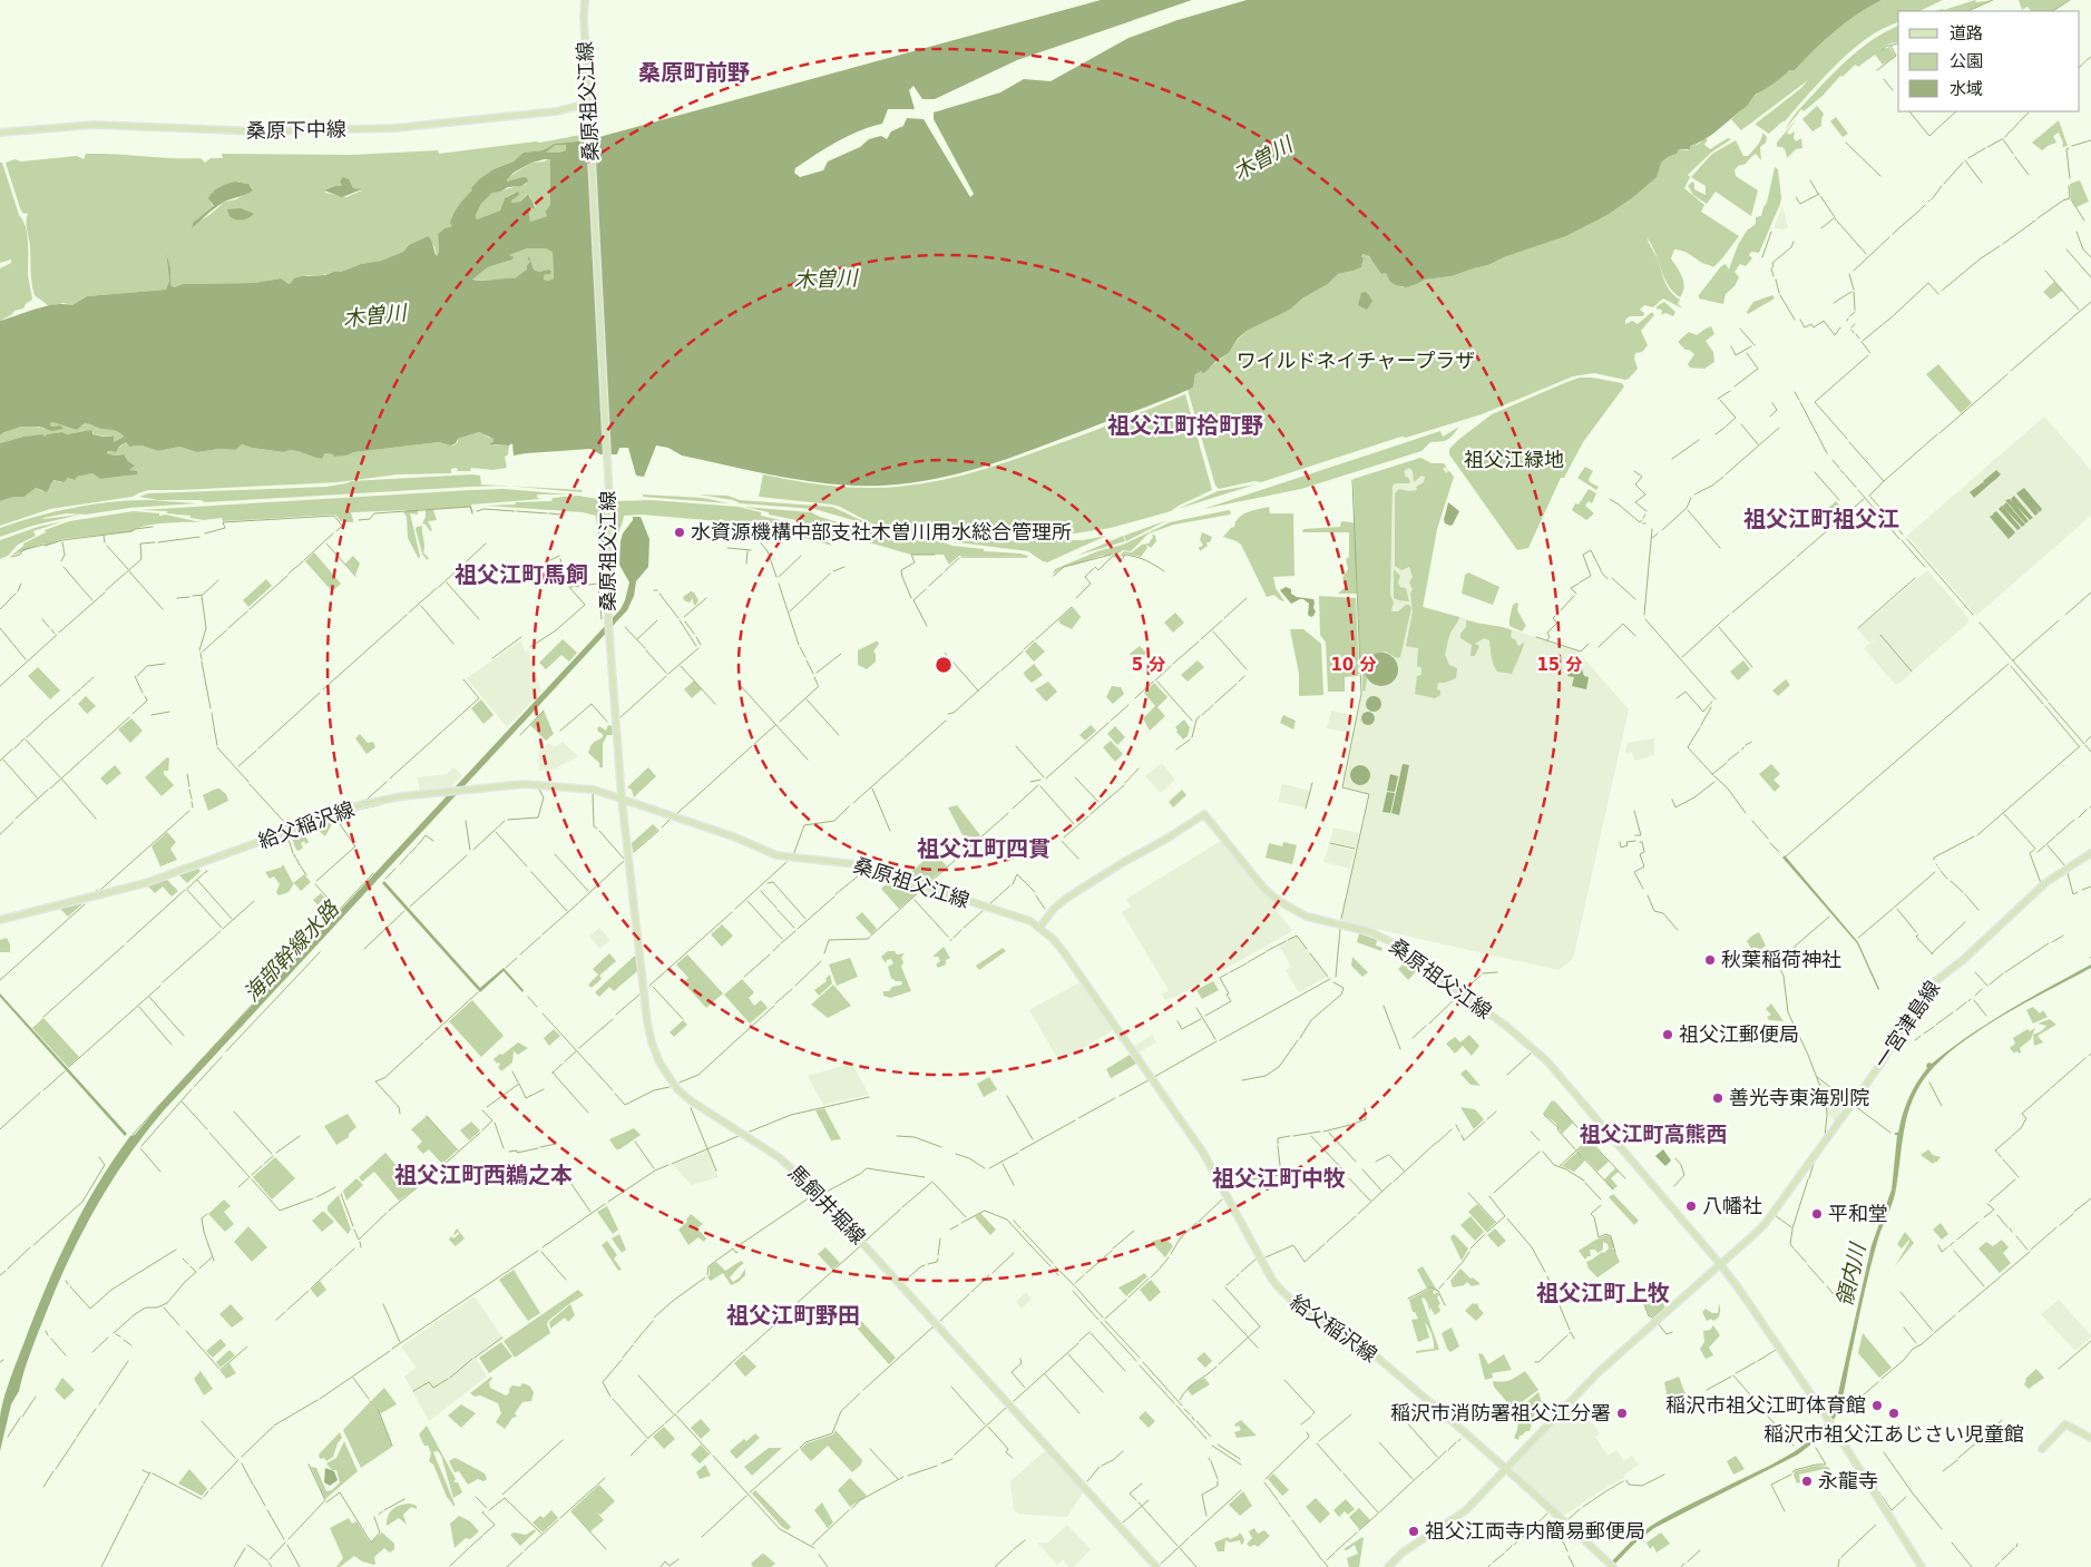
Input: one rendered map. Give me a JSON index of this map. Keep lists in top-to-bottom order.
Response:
{
  "streets": {
    "main road": [
      "桑原祖父江線",
      "桑原下中線",
      "給父稲沢線",
      "一宮津島線",
      "馬飼井堀線"
    ]
  },
  "crossings": [
    ["桑原祖父江線", "給父稲沢線"],
    ["桑原祖父江線", "一宮津島線"],
    ["桑原祖父江線", "馬飼井堀線"],
    ["給父稲沢線", "一宮津島線"],
    ["給父稲沢線", "馬飼井堀線"]
  ],
  "districts": [
    "桑原町前野",
    "祖父江町拾町野",
    "祖父江町祖父江",
    "祖父江町馬飼",
    "祖父江町四貫",
    "祖父江町高熊西",
    "祖父江町西鵜之本",
    "祖父江町中牧",
    "祖父江町上牧",
    "祖父江町野田"
  ],
  "water": ["木曽川", "海部幹線水路", "領内川"],
  "parks": ["ワイルドネイチャープラザ", "祖父江緑地"],
  "places": [
    "水資源機構中部支社木曽川用水総合管理所",
    "秋葉稲荷神社",
    "祖父江郵便局",
    "善光寺東海別院",
    "八幡社",
    "平和堂",
    "稲沢市祖父江町体育館",
    "稲沢市消防署祖父江分署",
    "稲沢市祖父江あじさい児童館",
    "永龍寺",
    "祖父江両寺内簡易郵便局"
  ],
  "legend": ["道路", "公園", "水域"],
  "rings": ["5 分", "10 分", "15 分"]
}
